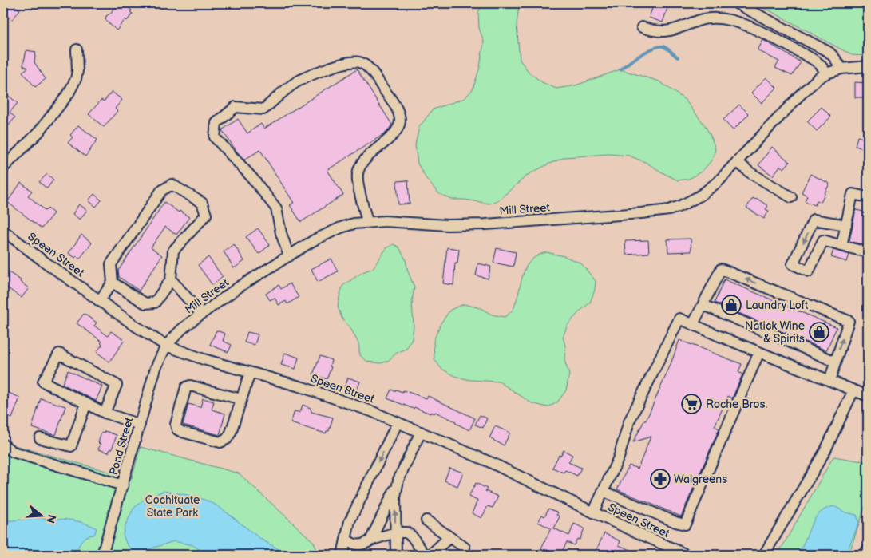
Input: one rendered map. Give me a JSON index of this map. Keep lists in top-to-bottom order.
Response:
{
  "streets": {
    "street": ["Mill Street", "Speen Street", "Pond Street"]
  },
  "crossings": [
    ["Mill Street", "Speen Street"],
    ["Mill Street", "Pond Street"],
    ["Speen Street", "Pond Street"]
  ],
  "parks": ["Cochituate State Park"],
  "places": {
    "shop": ["Laundry Loft", "Natick Wine & Spirits"],
    "supermarket": ["Roche Bros."],
    "pharmacy": ["Walgreens"]
  },
  "north": "right"
}
